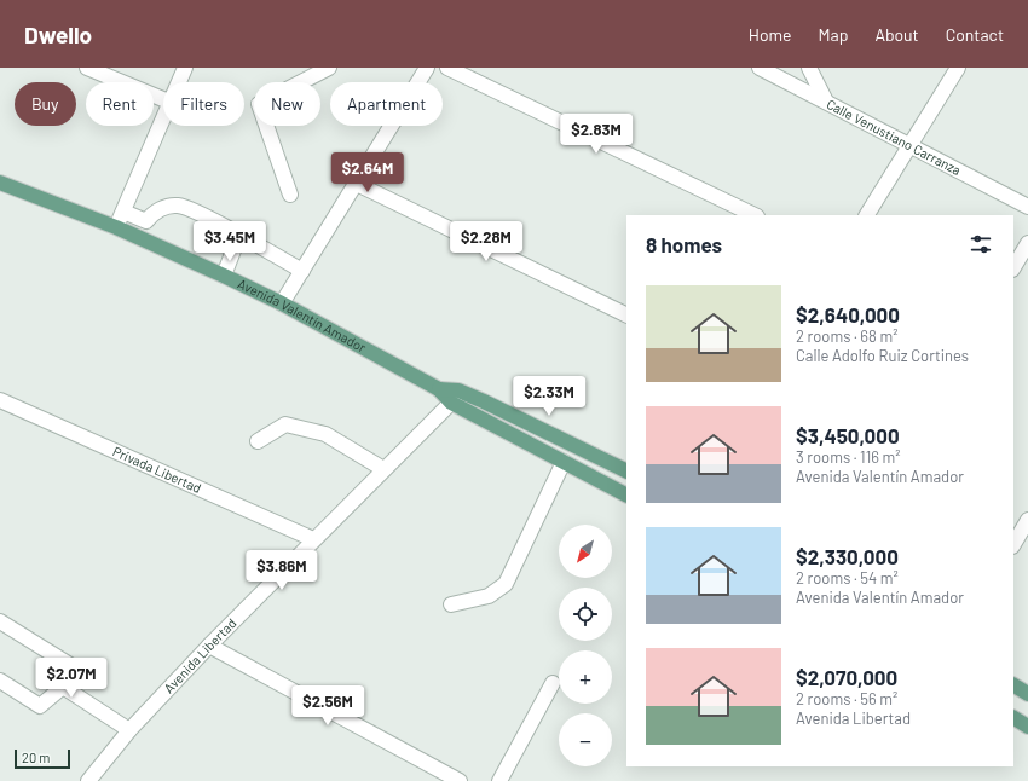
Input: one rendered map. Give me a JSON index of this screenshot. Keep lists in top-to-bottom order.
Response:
{
  "streets": {
    "main road": ["Avenida Valentín Amador"],
    "street": ["Calle Venustiano Carranza", "Privada Libertad", "Avenida Libertad"]
  },
  "crossings": [
    ["Avenida Valentín Amador", "Avenida Libertad"],
    ["Privada Libertad", "Avenida Libertad"]
  ],
  "scale_bar": "20 m",
  "north": "bottom left",
  "page": {
    "header": "Dwello",
    "nav": [
      "Home",
      "Map",
      "About",
      "Contact"
    ],
    "chip": [
      "Buy",
      "Rent",
      "Filters",
      "New",
      "Apartment"
    ],
    "price": [
      "$2.83M",
      "$2.64M",
      "$3.45M",
      "$2.28M",
      "$2.33M",
      "$3.86M",
      "$2.07M",
      "$2.56M"
    ],
    "heading": "8 homes",
    "list": [
      {
        "name": "$2,640,000",
        "note": "2 rooms · 68 m² · Calle Adolfo Ruiz Cortines"
      },
      {
        "name": "$3,450,000",
        "note": "3 rooms · 116 m² · Avenida Valentín Amador"
      },
      {
        "name": "$2,330,000",
        "note": "2 rooms · 54 m² · Avenida Valentín Amador"
      },
      {
        "name": "$2,070,000",
        "note": "2 rooms · 56 m² · Avenida Libertad"
      }
    ],
    "map_buttons": ["+", "−"],
    "scale": "20 m"
  }
}
